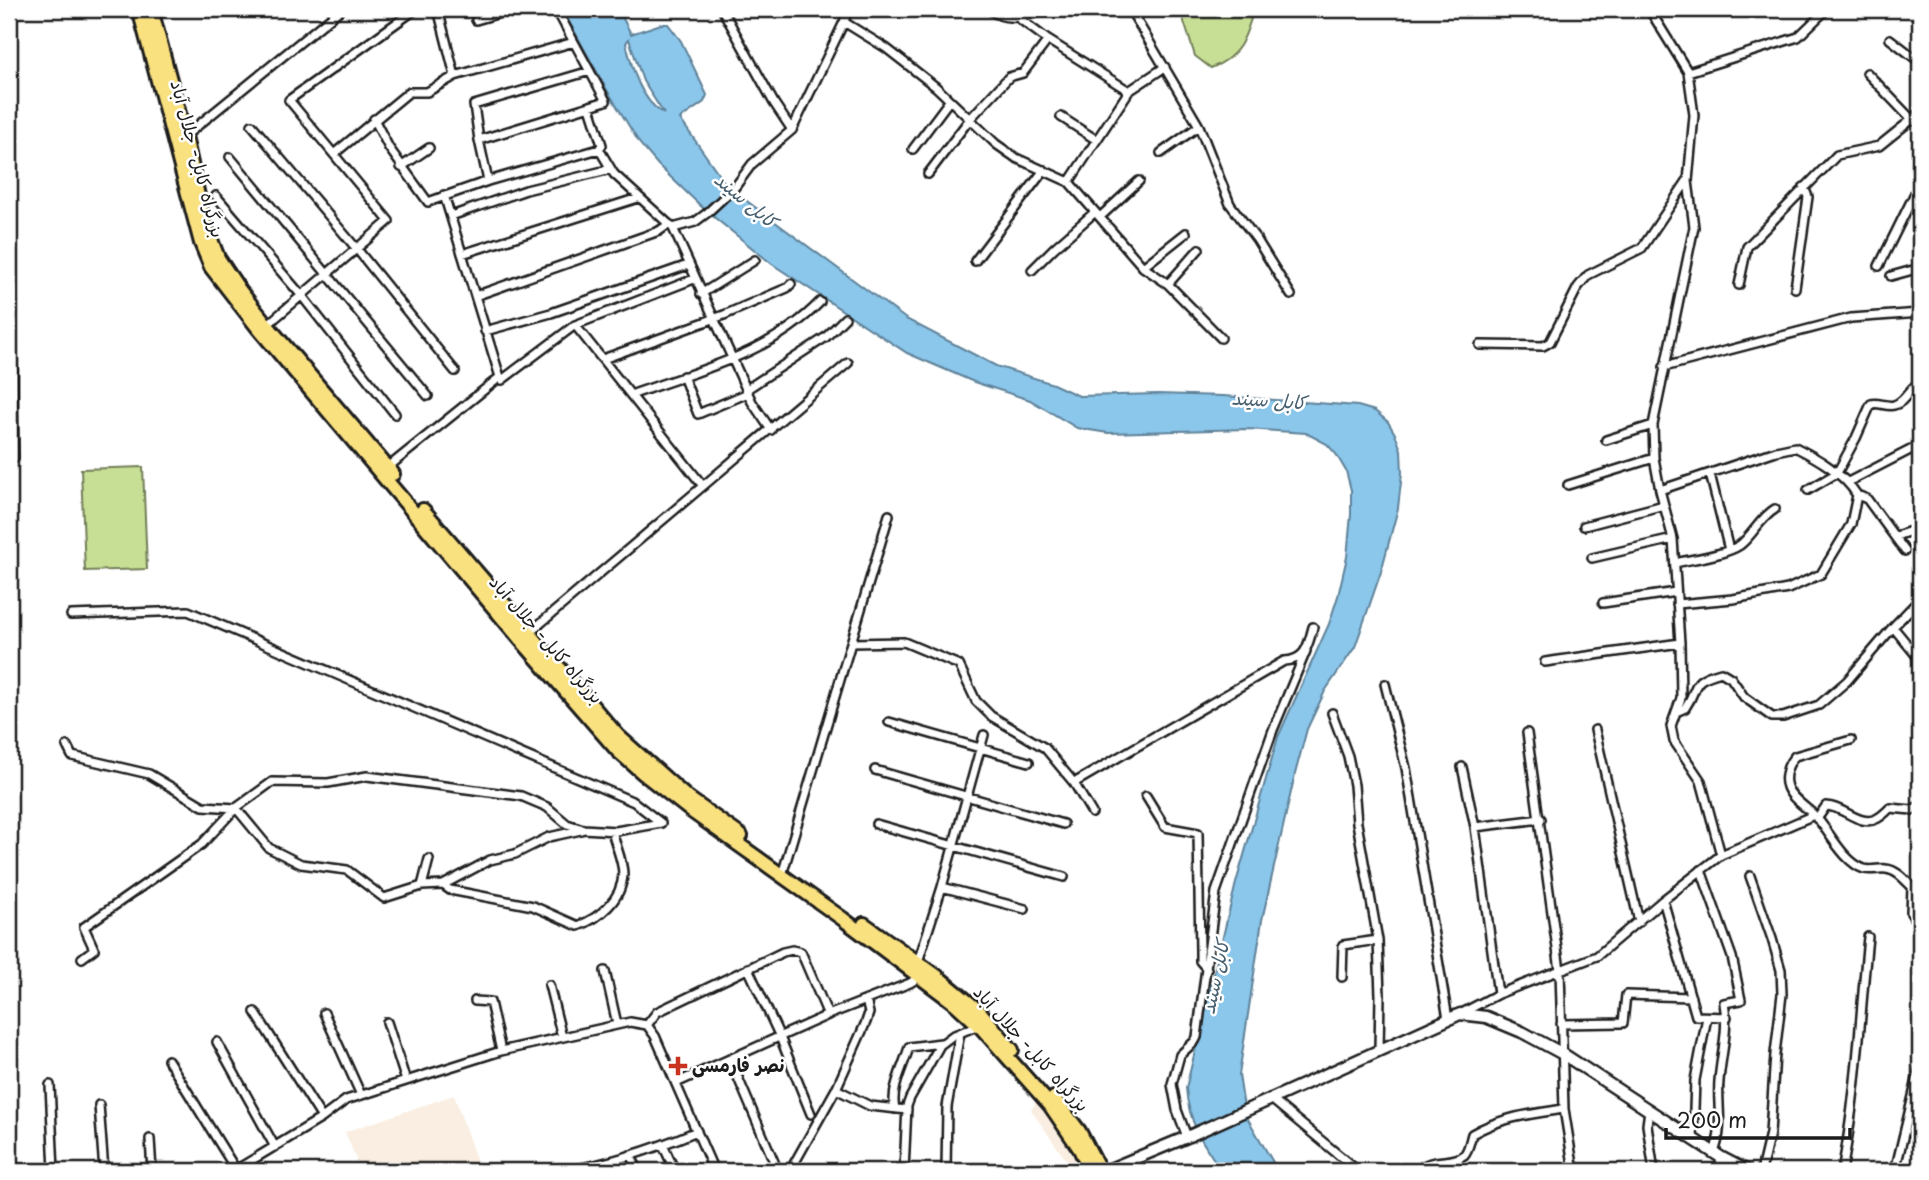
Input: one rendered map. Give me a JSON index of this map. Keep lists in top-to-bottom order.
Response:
{
  "streets": {
    "highway": ["بزرگراه کابل- جلال آباد"]
  },
  "water": ["کابل سيند"],
  "places": {
    "health": ["نصر فارمسی"]
  },
  "scale_bar": "200 m"
}
